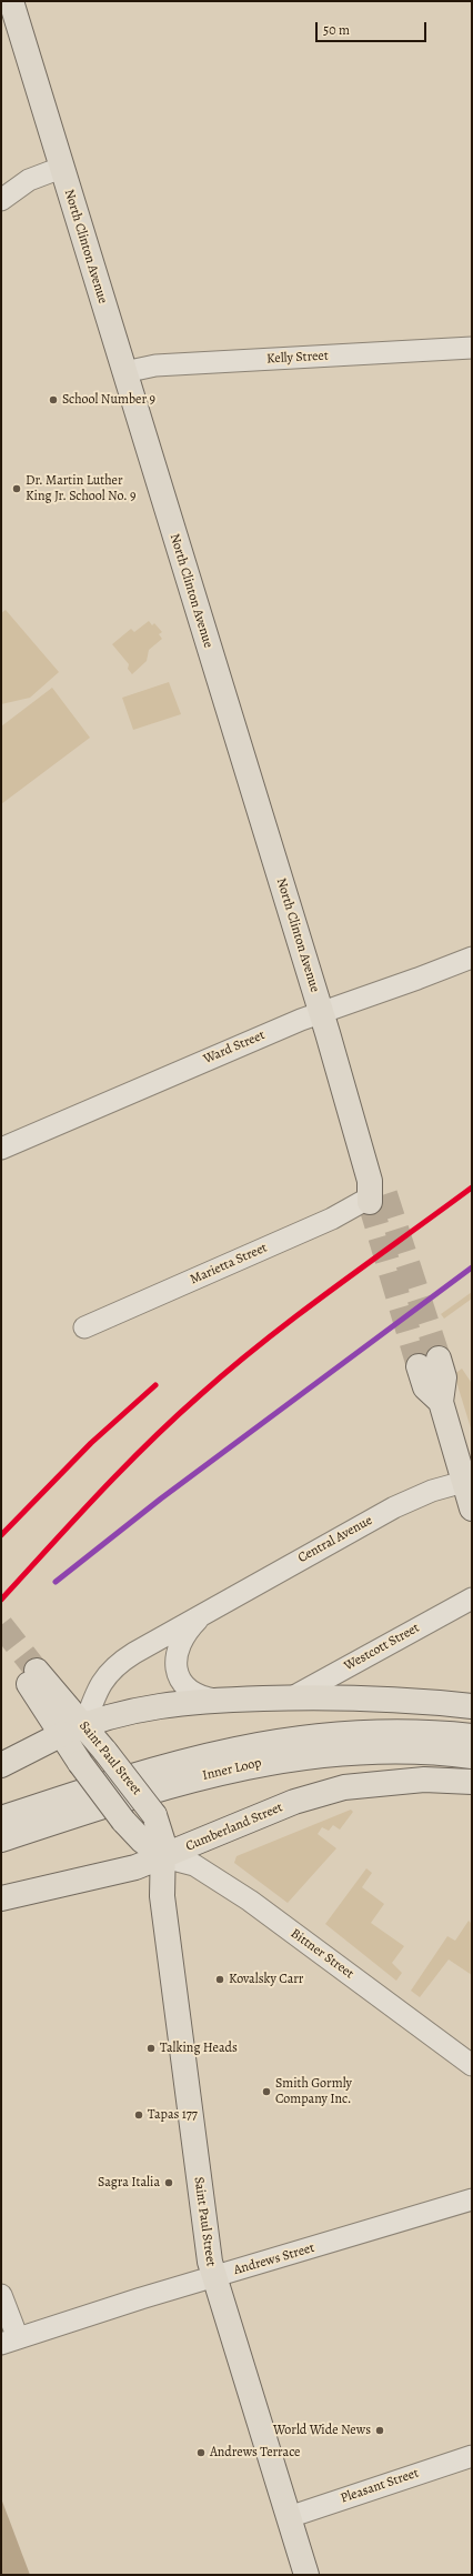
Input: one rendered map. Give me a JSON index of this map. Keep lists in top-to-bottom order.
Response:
{
  "streets": {
    "main road": [
      "North Clinton Avenue",
      "Saint Paul Street",
      "Inner Loop",
      "Cumberland Street"
    ],
    "street": [
      "Kelly Street",
      "Ward Street",
      "Marietta Street",
      "Central Avenue",
      "Westcott Street",
      "Bittner Street",
      "Andrews Street",
      "Pleasant Street"
    ]
  },
  "crossings": [
    ["North Clinton Avenue", "Kelly Street"],
    ["North Clinton Avenue", "Ward Street"],
    ["North Clinton Avenue", "Marietta Street"],
    ["Central Avenue", "Saint Paul Street"],
    ["Saint Paul Street", "Cumberland Street"],
    ["Saint Paul Street", "Bittner Street"],
    ["Saint Paul Street", "Andrews Street"],
    ["Saint Paul Street", "Pleasant Street"],
    ["Cumberland Street", "Bittner Street"]
  ],
  "places": [
    "School Number 9",
    "Dr. Martin Luther King Jr. School No. 9",
    "Kovalsky Carr",
    "Talking Heads",
    "Smith Gormly Company Inc.",
    "Tapas 177",
    "Sagra Italia",
    "World Wide News",
    "Andrews Terrace"
  ],
  "scale_bar": "50 m"
}
